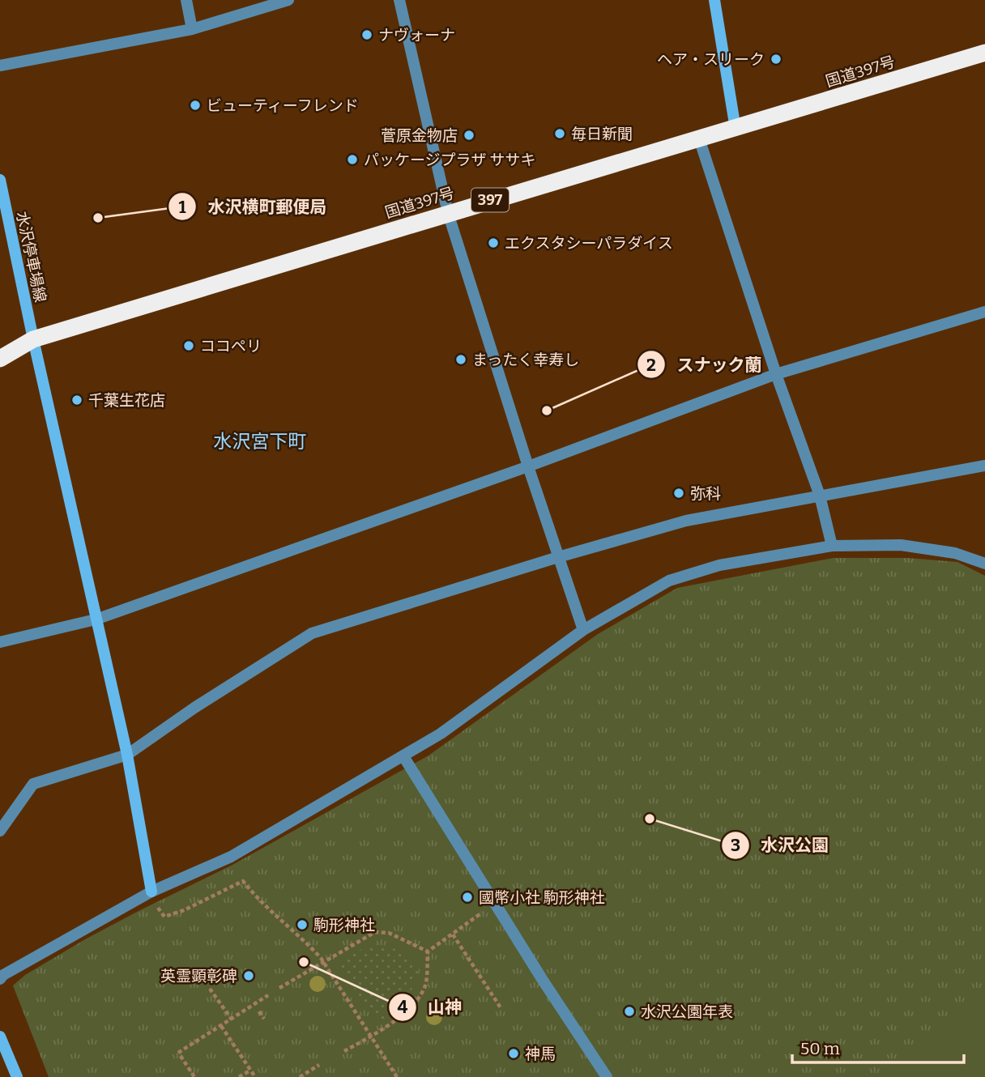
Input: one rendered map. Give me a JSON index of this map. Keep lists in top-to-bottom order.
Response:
{
  "streets": {
    "highway": ["国道397号", "397"],
    "street": ["水沢停車場線"]
  },
  "crossings": [
    ["国道397号", "水沢停車場線"]
  ],
  "districts": ["水沢宮下町"],
  "places": [
    "ナヴォーナ",
    "ヘア・スリーク",
    "ビューティーフレンド",
    "毎日新聞",
    "菅原金物店",
    "パッケージプラザ ササキ",
    "水沢横町郵便局",
    "エクスタシーパラダイス",
    "ココペリ",
    "まったく幸寿し",
    "千葉生花店",
    "スナック蘭",
    "弥科",
    "水沢公園",
    "國幣小社 駒形神社",
    "駒形神社",
    "山神",
    "英霊顕彰碑",
    "水沢公園年表",
    "神馬"
  ],
  "scale_bar": "50 m"
}
